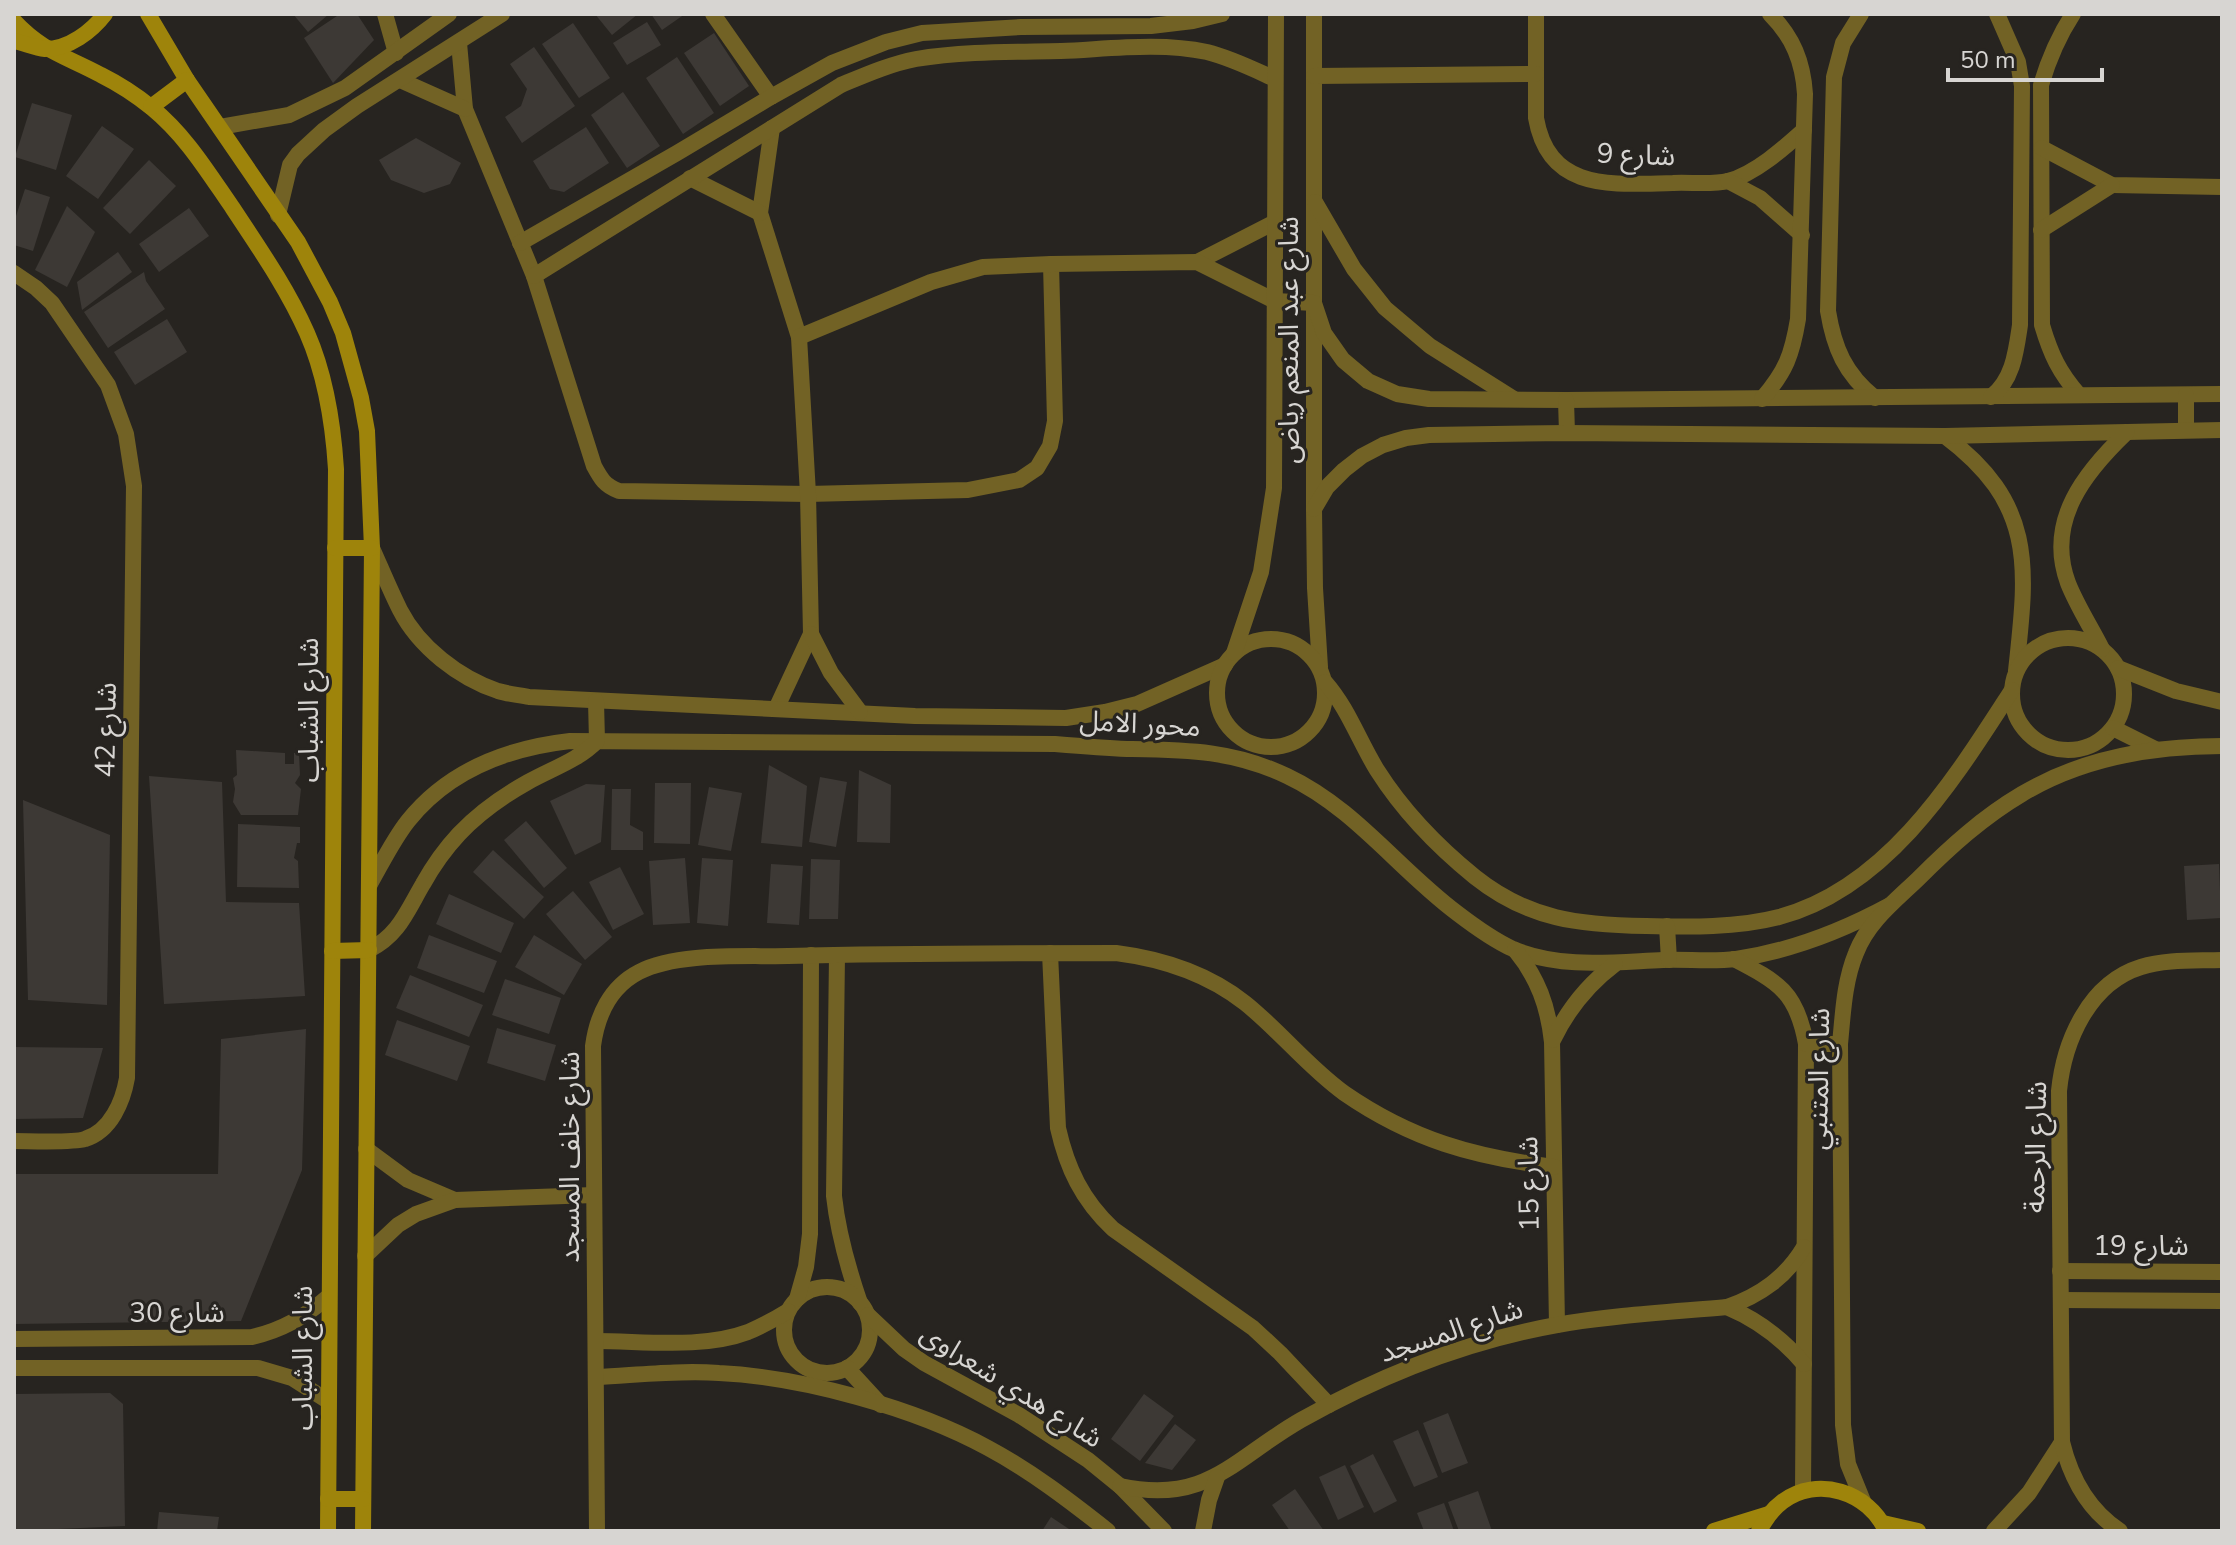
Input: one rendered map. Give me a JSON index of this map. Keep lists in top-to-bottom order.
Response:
{
  "streets": {
    "street": [
      "شارع 9",
      "شارع عبد المنعم رياض",
      "شارع الشباب",
      "محور الامل",
      "شارع 42",
      "شارع المتنبي",
      "شارع الرحمة",
      "شارع خلف المسجد",
      "شارع 15",
      "شارع 19",
      "شارع 30",
      "شارع المسجد",
      "شارع هدي شعراوى"
    ]
  },
  "crossings": [
    ["شارع عبد المنعم رياض", "محور الامل"],
    ["شارع الشباب", "شارع 30"],
    ["محور الامل", "شارع المتنبي"],
    ["محور الامل", "شارع 15"],
    ["شارع المتنبي", "شارع المسجد"],
    ["شارع الرحمة", "شارع 19"],
    ["شارع خلف المسجد", "شارع 15"],
    ["شارع خلف المسجد", "شارع هدي شعراوى"],
    ["شارع 15", "شارع المسجد"],
    ["شارع المسجد", "شارع هدي شعراوى"]
  ],
  "scale_bar": "50 m"
}
